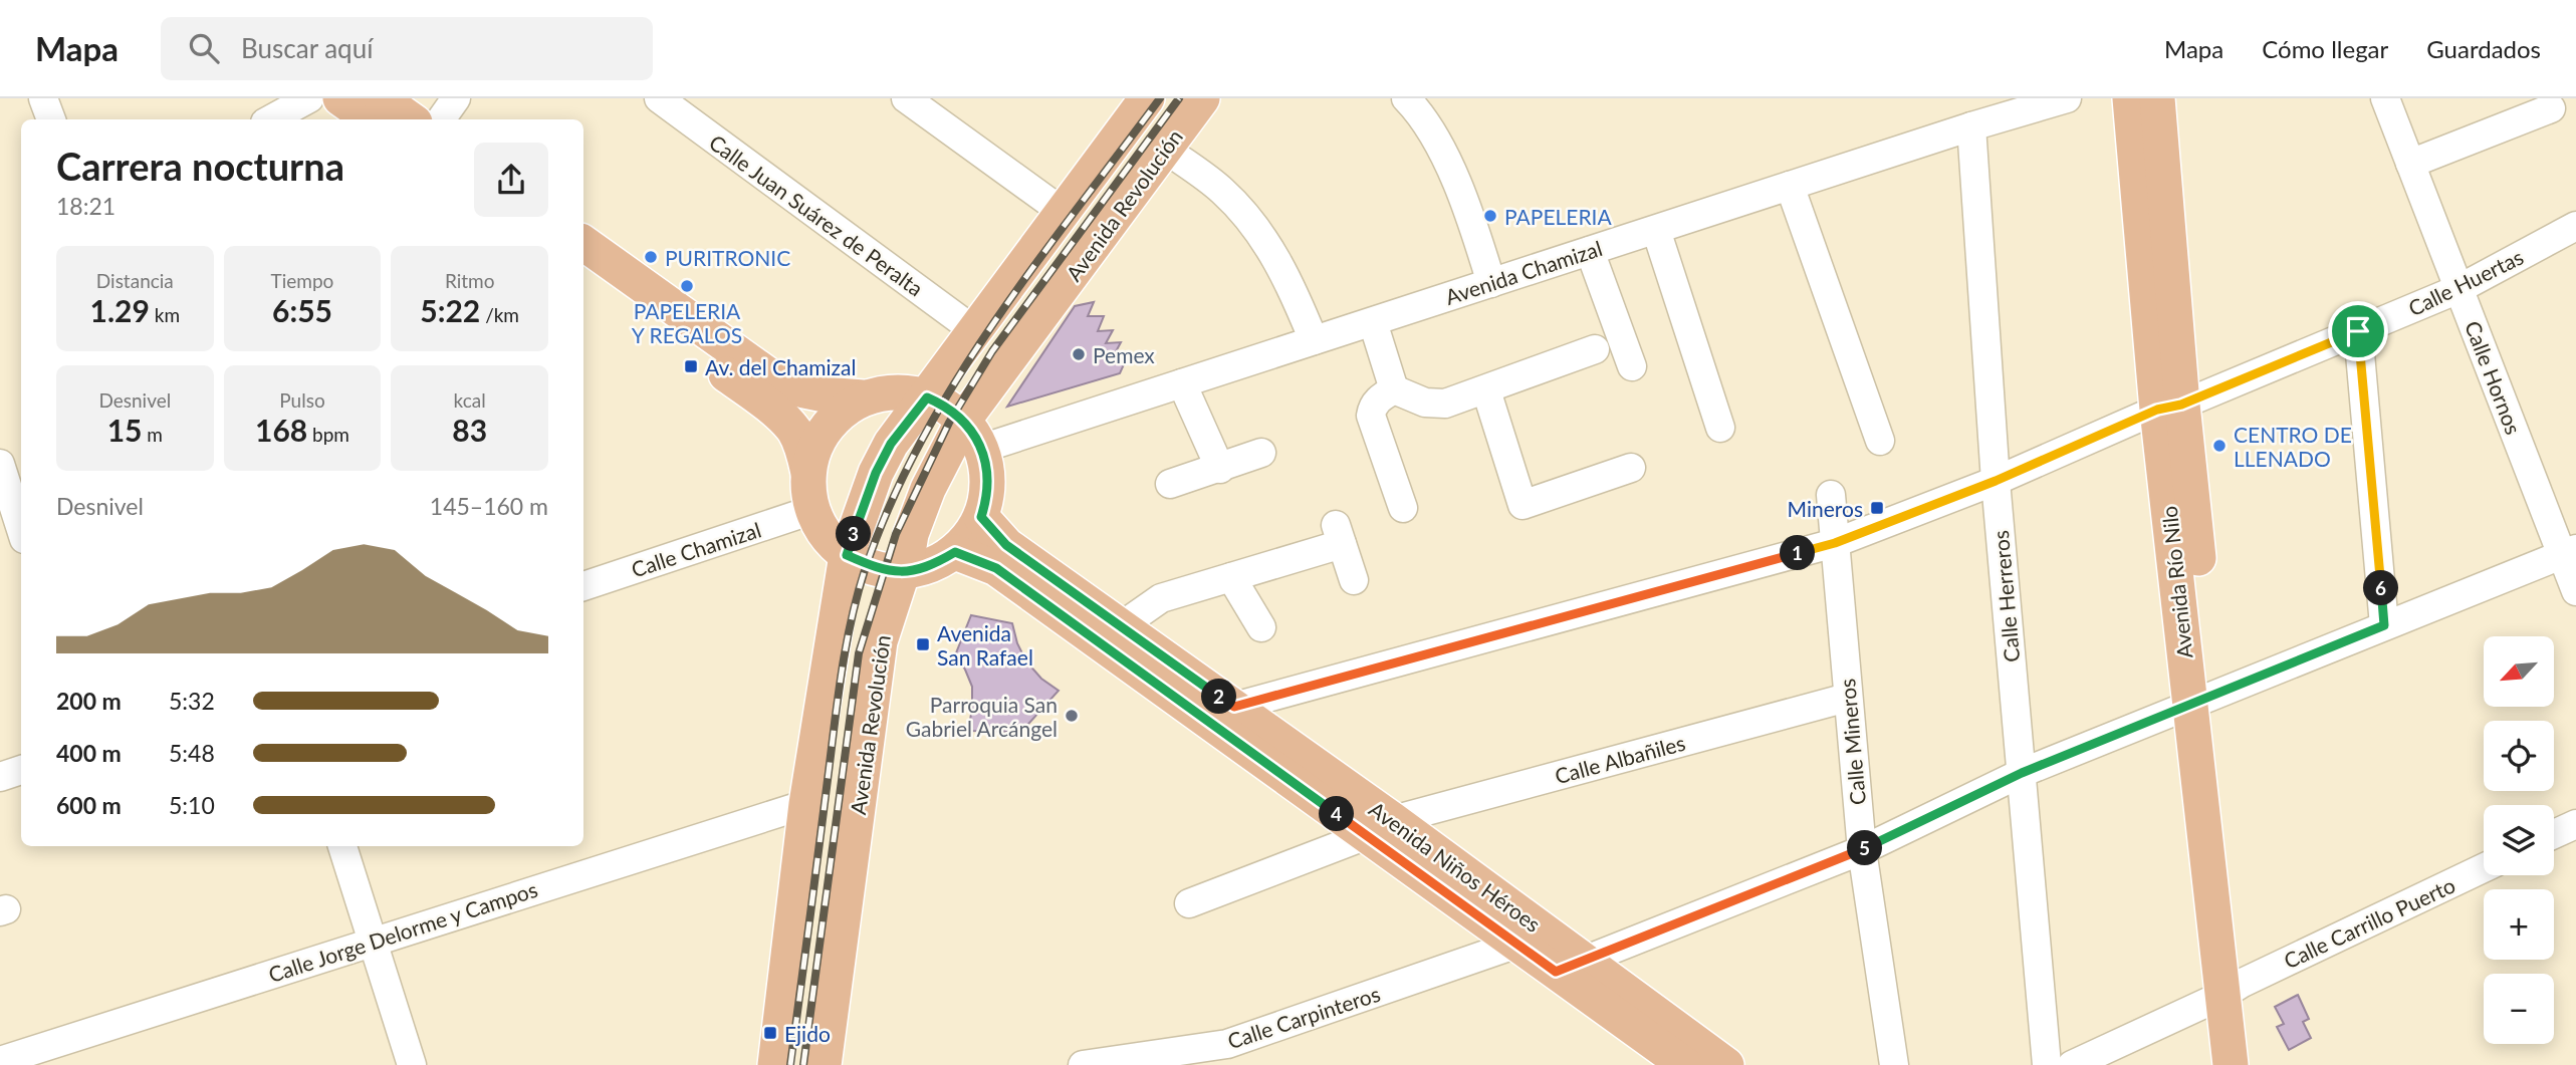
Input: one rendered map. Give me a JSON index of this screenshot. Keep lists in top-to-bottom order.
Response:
{
  "streets": {
    "main road": ["Avenida Revolución", "Avenida Río Nilo", "Avenida Niños Héroes"],
    "street": [
      "Calle Juan Suárez de Peralta",
      "Avenida Chamizal",
      "Calle Huertas",
      "Calle Hornos",
      "Calle Chamizal",
      "Calle Herreros",
      "Calle Mineros",
      "Calle Albañiles",
      "Calle Carrillo Puerto",
      "Calle Jorge Delorme y Campos",
      "Calle Carpinteros"
    ]
  },
  "crossings": [
    ["Avenida Revolución", "Calle Juan Suárez de Peralta"],
    ["Avenida Revolución", "Avenida Chamizal"],
    ["Avenida Revolución", "Calle Jorge Delorme y Campos"],
    ["Avenida Chamizal", "Calle Herreros"],
    ["Calle Huertas", "Calle Hornos"],
    ["Calle Huertas", "Avenida Río Nilo"],
    ["Calle Huertas", "Calle Herreros"],
    ["Calle Huertas", "Calle Mineros"],
    ["Calle Huertas", "Avenida Niños Héroes"],
    ["Avenida Río Nilo", "Calle Carrillo Puerto"],
    ["Calle Mineros", "Calle Albañiles"],
    ["Calle Albañiles", "Avenida Niños Héroes"],
    ["Avenida Niños Héroes", "Calle Carpinteros"]
  ],
  "places": {
    "other": [
      "PAPELERIA",
      "PURITRONIC",
      "PAPELERIA Y REGALOS",
      "Pemex",
      "CENTRO DE LLENADO",
      "Parroquia San Gabriel Arcángel"
    ],
    "transit": [
      "Av. del Chamizal",
      "Mineros",
      "Avenida San Rafael",
      "Ejido"
    ]
  },
  "north": "bottom left",
  "page": {
    "header": "Mapa",
    "search": "Buscar aquí",
    "nav": ["Mapa", "Cómo llegar", "Guardados"],
    "heading": ["Carrera nocturna", "18:21"],
    "stats": [
      ["Distancia", "1.29 km"],
      ["Tiempo", "6:55"],
      ["Ritmo", "5:22 /km"],
      ["Desnivel", "15 m"],
      ["Pulso", "168 bpm"],
      ["kcal", "83"]
    ],
    "chart": ["Desnivel", "145–160 m"],
    "pins": [
      "3",
      "1",
      "6",
      "2",
      "4",
      "5"
    ],
    "map_buttons": ["+", "−"],
    "list": [
      {
        "name": "200 m",
        "note": "5:32"
      },
      {
        "name": "400 m",
        "note": "5:48"
      },
      {
        "name": "600 m",
        "note": "5:10"
      }
    ]
  }
}
